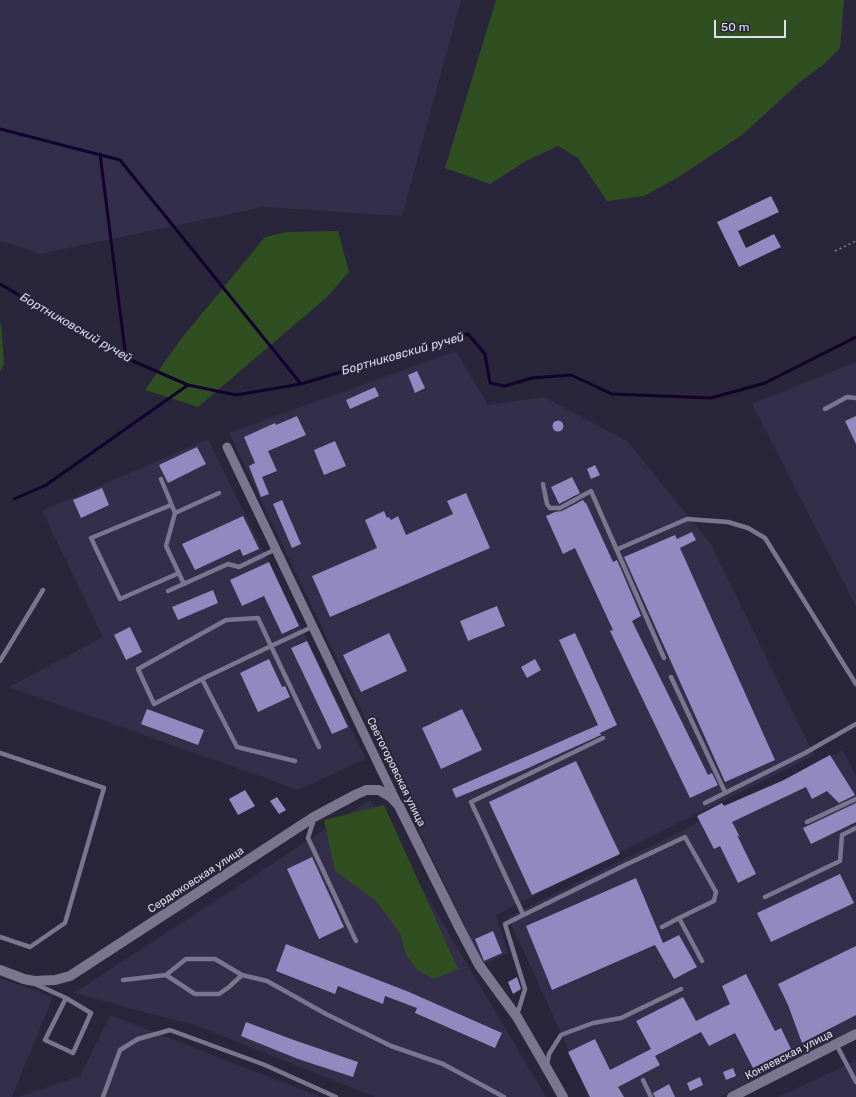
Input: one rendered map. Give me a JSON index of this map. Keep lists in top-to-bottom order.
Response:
{
  "streets": {
    "street": ["Светогоровская улица", "Сердюковская улица", "Коняевская улица"]
  },
  "crossings": [
    ["Светогоровская улица", "Сердюковская улица"]
  ],
  "water": ["Бортниковский ручей"],
  "scale_bar": "50 m"
}
